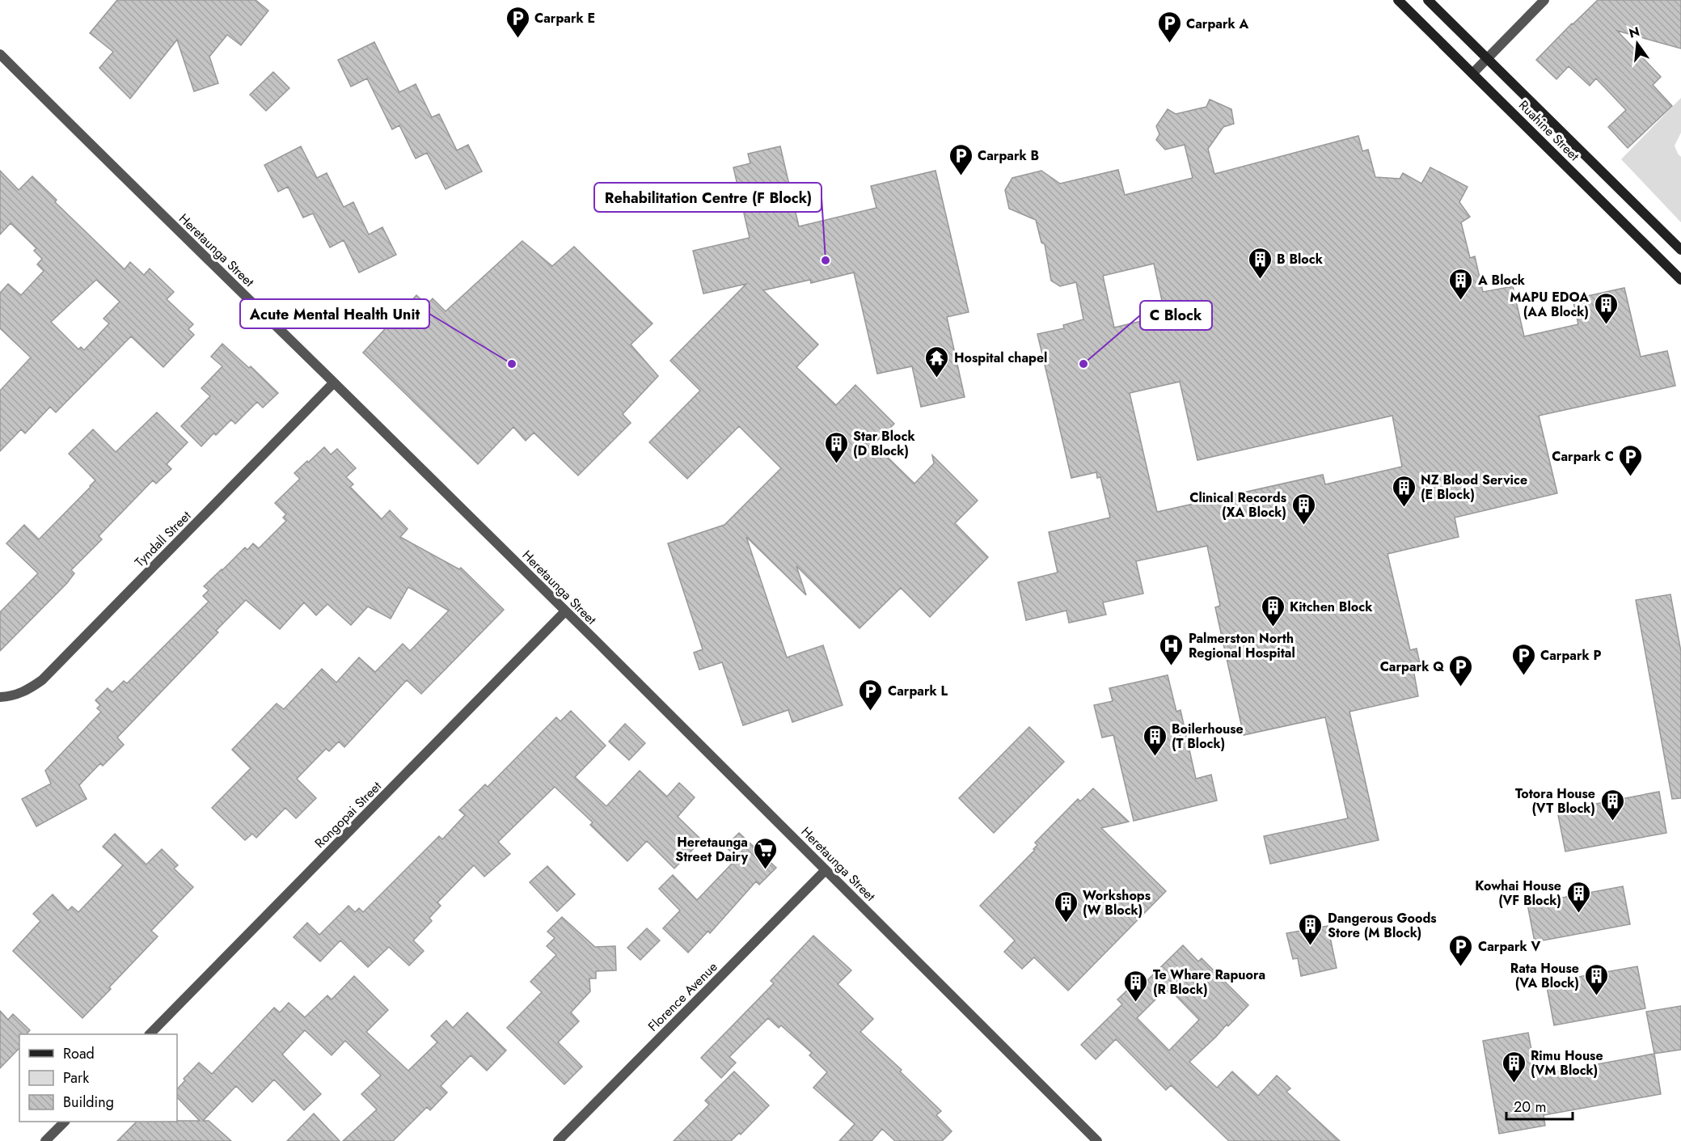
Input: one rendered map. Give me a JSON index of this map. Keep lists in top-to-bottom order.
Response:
{
  "streets": {
    "main road": ["Ruahine Street"],
    "street": [
      "Heretaunga Street",
      "Tyndall Street",
      "Rongopai Street",
      "Florence Avenue"
    ]
  },
  "crossings": [
    ["Heretaunga Street", "Tyndall Street"],
    ["Heretaunga Street", "Rongopai Street"],
    ["Heretaunga Street", "Florence Avenue"]
  ],
  "places": {
    "parking": [
      "Carpark E",
      "Carpark A",
      "Carpark B",
      "Carpark C",
      "Carpark P",
      "Carpark Q",
      "Carpark L",
      "Carpark V"
    ],
    "other": ["Rehabilitation Centre (F Block)", "Acute Mental Health Unit", "C Block"],
    "building": [
      "B Block",
      "A Block",
      "MAPU EDOA (AA Block)",
      "Star Block (D Block)",
      "NZ Blood Service (E Block)",
      "Clinical Records (XA Block)",
      "Kitchen Block",
      "Boilerhouse (T Block)",
      "Totora House (VT Block)",
      "Kowhai House (VF Block)",
      "Workshops (W Block)",
      "Dangerous Goods Store (M Block)",
      "Rata House (VA Block)",
      "Te Whare Rapuora (R Block)",
      "Rimu House (VM Block)"
    ],
    "temple": ["Hospital chapel"],
    "hospital": ["Palmerston North Regional Hospital"],
    "supermarket": ["Heretaunga Street Dairy"]
  },
  "legend": ["Road", "Park", "Building"],
  "scale_bar": "20 m",
  "north": "top"
}
